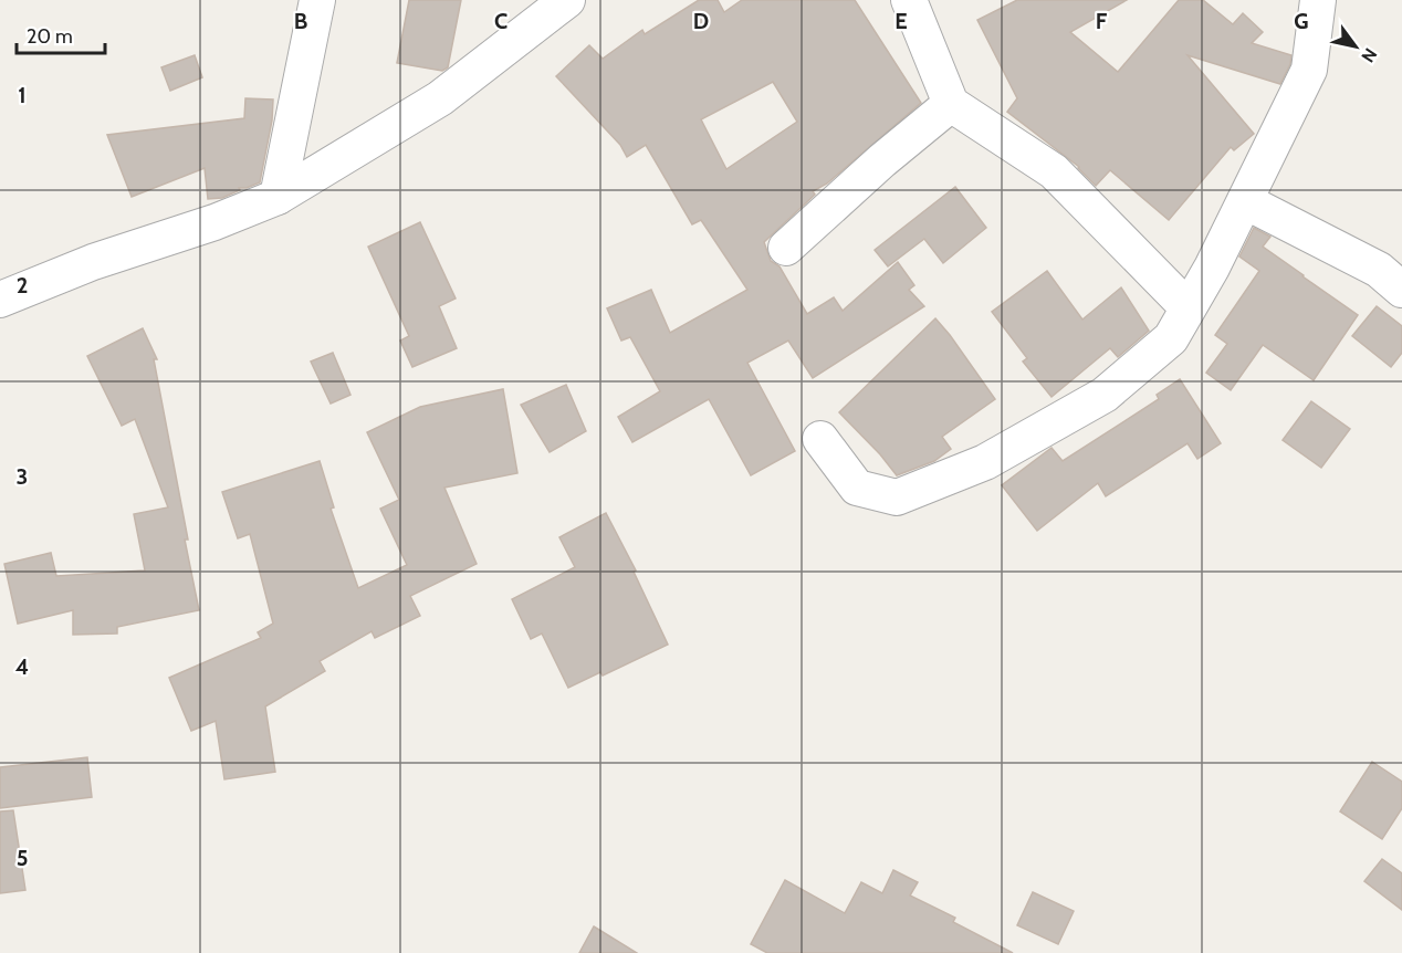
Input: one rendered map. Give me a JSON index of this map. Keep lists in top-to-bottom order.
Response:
{
  "scale_bar": "20 m",
  "north": "bottom right",
  "grid": {
    "columns": [
      "B",
      "C",
      "D",
      "E",
      "F",
      "G"
    ],
    "rows": [
      "1",
      "2",
      "3",
      "4",
      "5"
    ]
  }
}
